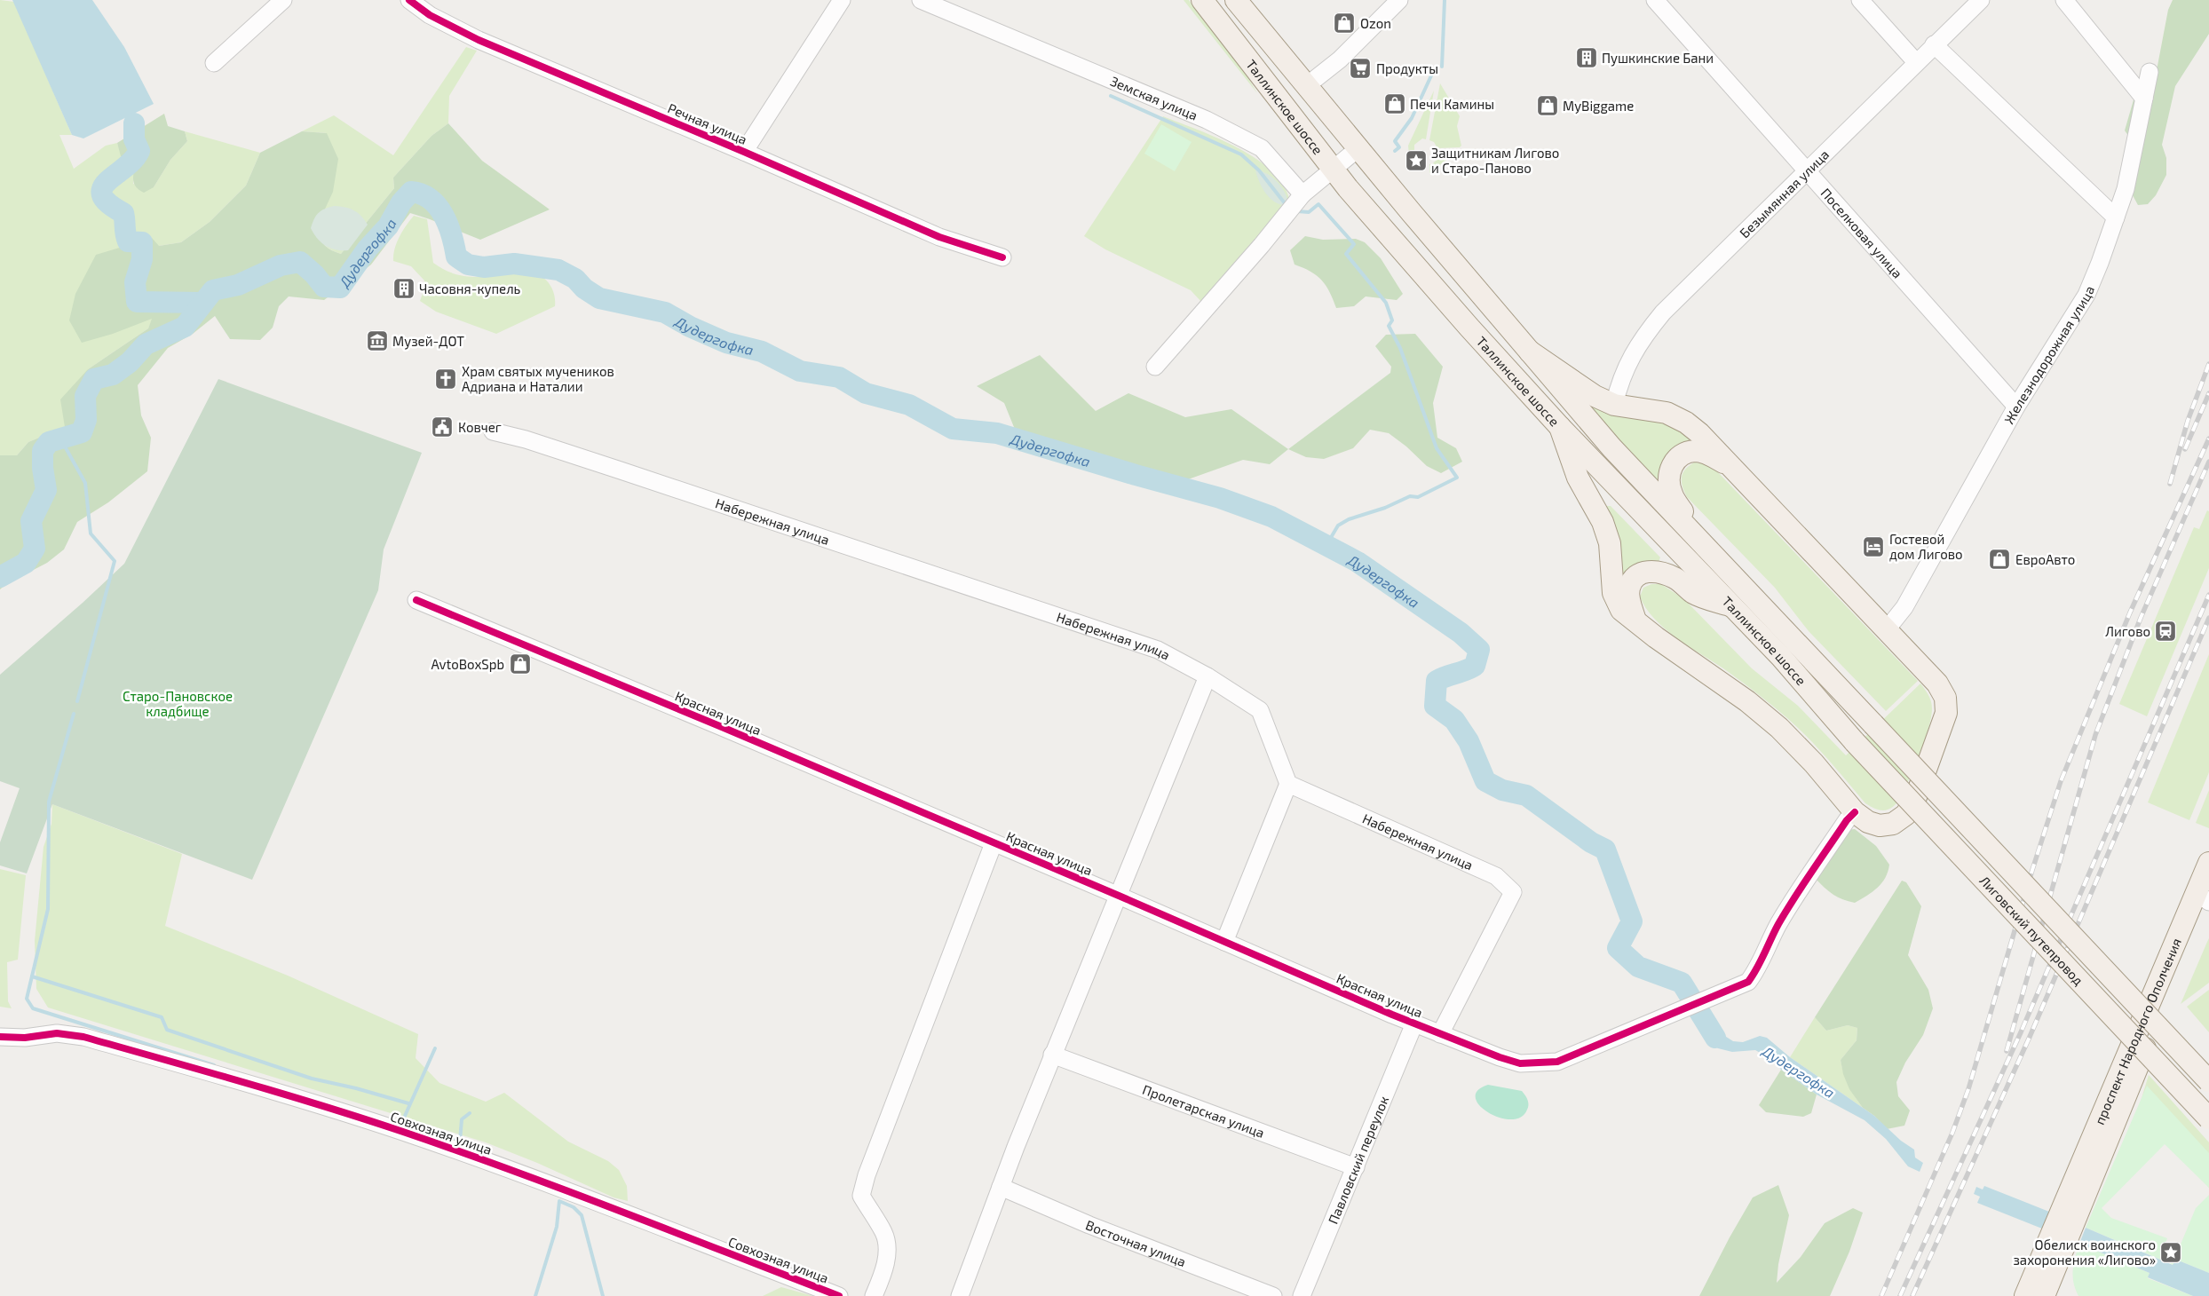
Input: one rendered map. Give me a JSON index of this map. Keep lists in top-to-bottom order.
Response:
{
  "streets": {
    "main road": ["Таллинское шоссе", "Лиговский путепровод", "проспект Народного Ополчения"],
    "street": [
      "Земская улица",
      "Речная улица",
      "Безымянная улица",
      "Поселковая улица",
      "Железнодорожная улица",
      "Набережная улица",
      "Красная улица",
      "Пролетарская улица",
      "Совхозная улица",
      "Павловский переулок",
      "Восточная улица"
    ]
  },
  "crossings": [
    ["Таллинское шоссе", "Лиговский путепровод"],
    ["Безымянная улица", "Поселковая улица"],
    ["Поселковая улица", "Железнодорожная улица"],
    ["Набережная улица", "Красная улица"],
    ["Красная улица", "Павловский переулок"],
    ["Пролетарская улица", "Павловский переулок"]
  ],
  "water": ["Дудергофка"],
  "parks": ["Старо-Пановское кладбище"],
  "places": {
    "shop": [
      "Ozon",
      "Печи Камины",
      "MyBiggame",
      "ЕвроАвто",
      "AvtoBoxSpb"
    ],
    "building": ["Пушкинские Бани", "Часовня-купель"],
    "supermarket": ["Продукты"],
    "place": ["Защитникам Лигово и Старо-Паново", "Обелиск воинского захоронения «Лигово»"],
    "museum": ["Музей-ДОТ"],
    "church": ["Храм святых мучеников Адриана и Наталии"],
    "public building": ["Ковчег"],
    "hotel": ["Гостевой дом Лигово"],
    "station": ["Лигово"]
  }
}
